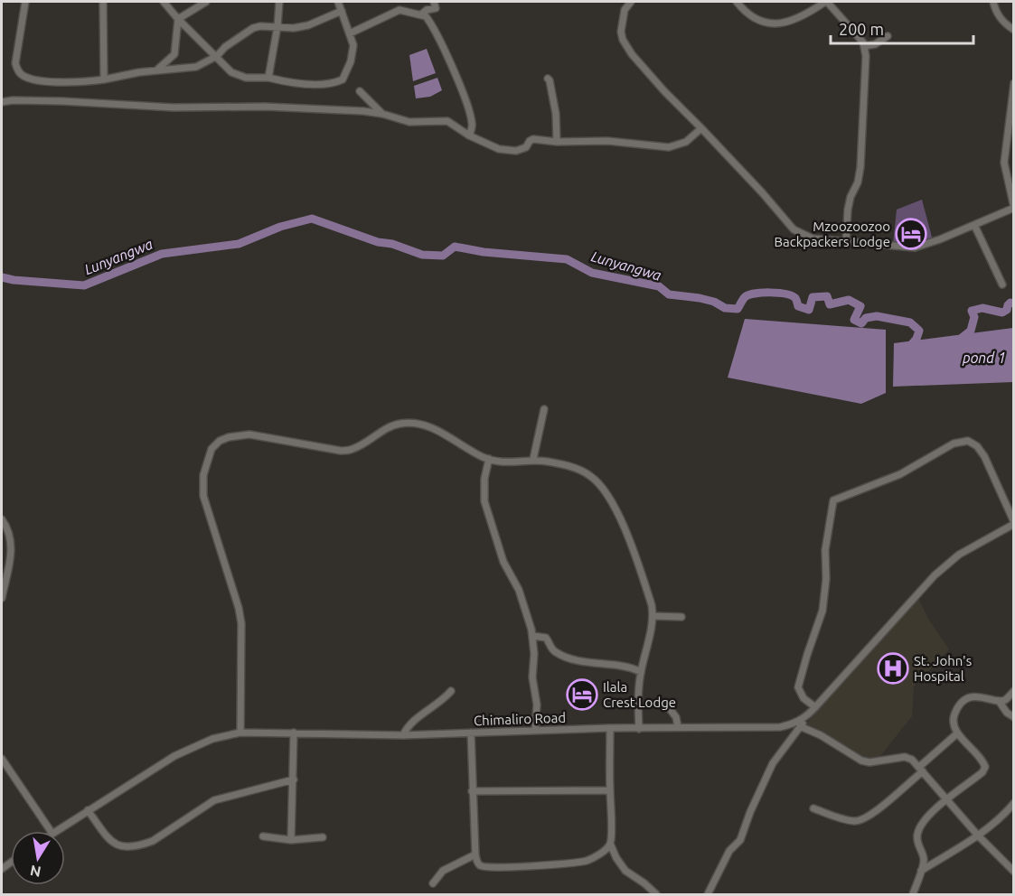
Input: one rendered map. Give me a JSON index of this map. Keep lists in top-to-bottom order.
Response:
{
  "streets": {
    "street": ["Chimaliro Road"]
  },
  "water": ["Lunyangwa", "pond 1"],
  "places": {
    "hotel": ["Mzoozoozoo Backpackers Lodge", "Ilala Crest Lodge"],
    "hospital": ["St. John's Hospital"]
  },
  "scale_bar": "200 m",
  "north": "bottom"
}
